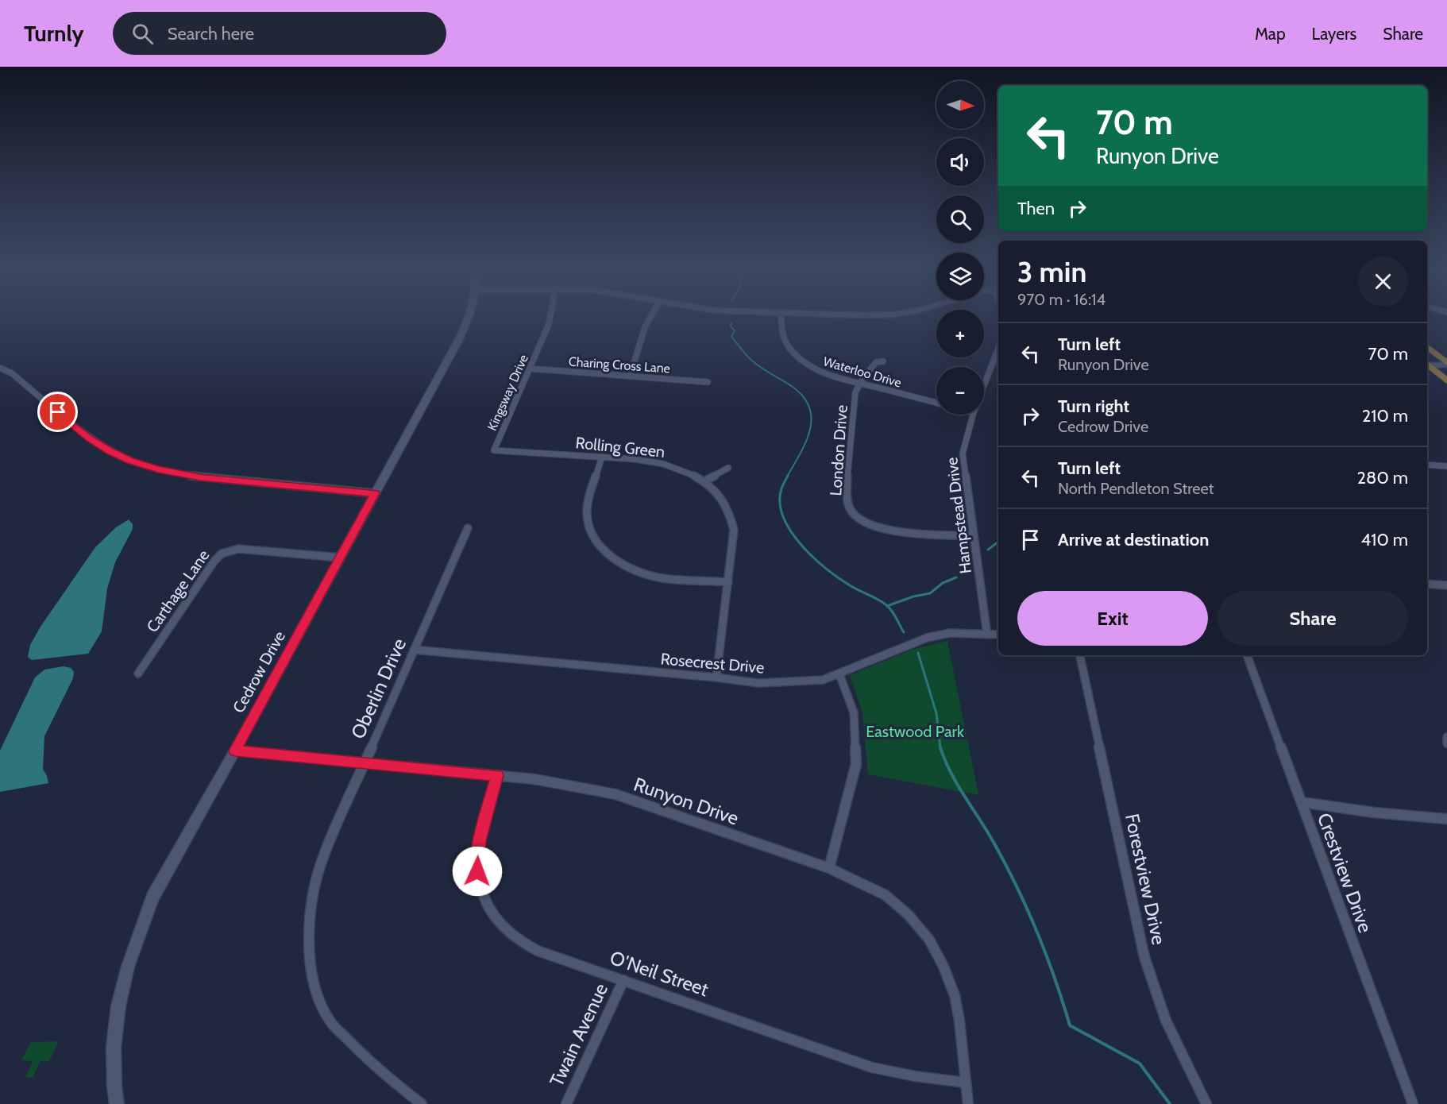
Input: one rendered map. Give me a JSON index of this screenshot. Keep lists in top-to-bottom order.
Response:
{
  "streets": {
    "street": [
      "Charing Cross Lane",
      "Waterloo Drive",
      "Kingsway Drive",
      "Rolling Green",
      "London Drive",
      "Hampstead Drive",
      "Carthage Lane",
      "Rosecrest Drive",
      "Cedrow Drive",
      "Oberlin Drive",
      "Runyon Drive",
      "Crestview Drive",
      "Forestview Drive",
      "O'Neil Street",
      "Twain Avenue"
    ]
  },
  "crossings": [
    ["Charing Cross Lane", "Kingsway Drive"],
    ["Waterloo Drive", "London Drive"],
    ["Kingsway Drive", "Rolling Green"],
    ["Rolling Green", "Rosecrest Drive"],
    ["London Drive", "Hampstead Drive"],
    ["Hampstead Drive", "Rosecrest Drive"],
    ["Carthage Lane", "Cedrow Drive"],
    ["Rosecrest Drive", "Oberlin Drive"],
    ["Cedrow Drive", "Runyon Drive"],
    ["Oberlin Drive", "Runyon Drive"],
    ["Runyon Drive", "O'Neil Street"],
    ["O'Neil Street", "Twain Avenue"]
  ],
  "parks": ["Eastwood Park"],
  "north": "right",
  "page": {
    "header": "Turnly",
    "search": "Search here",
    "nav": ["Map", "Layers", "Share"],
    "map_buttons": ["+", "−"],
    "turn": ["70 m", "Runyon Drive"],
    "then": "Then",
    "heading": ["3 min", "970 m · 16:14"],
    "list": [
      {
        "name": "Turn left",
        "note": "Runyon Drive",
        "value": "70 m"
      },
      {
        "name": "Turn right",
        "note": "Cedrow Drive",
        "value": "210 m"
      },
      {
        "name": "Turn left",
        "note": "North Pendleton Street",
        "value": "280 m"
      },
      {
        "name": "Arrive at destination",
        "value": "410 m"
      }
    ],
    "buttons": ["Exit", "Share"]
  }
}
